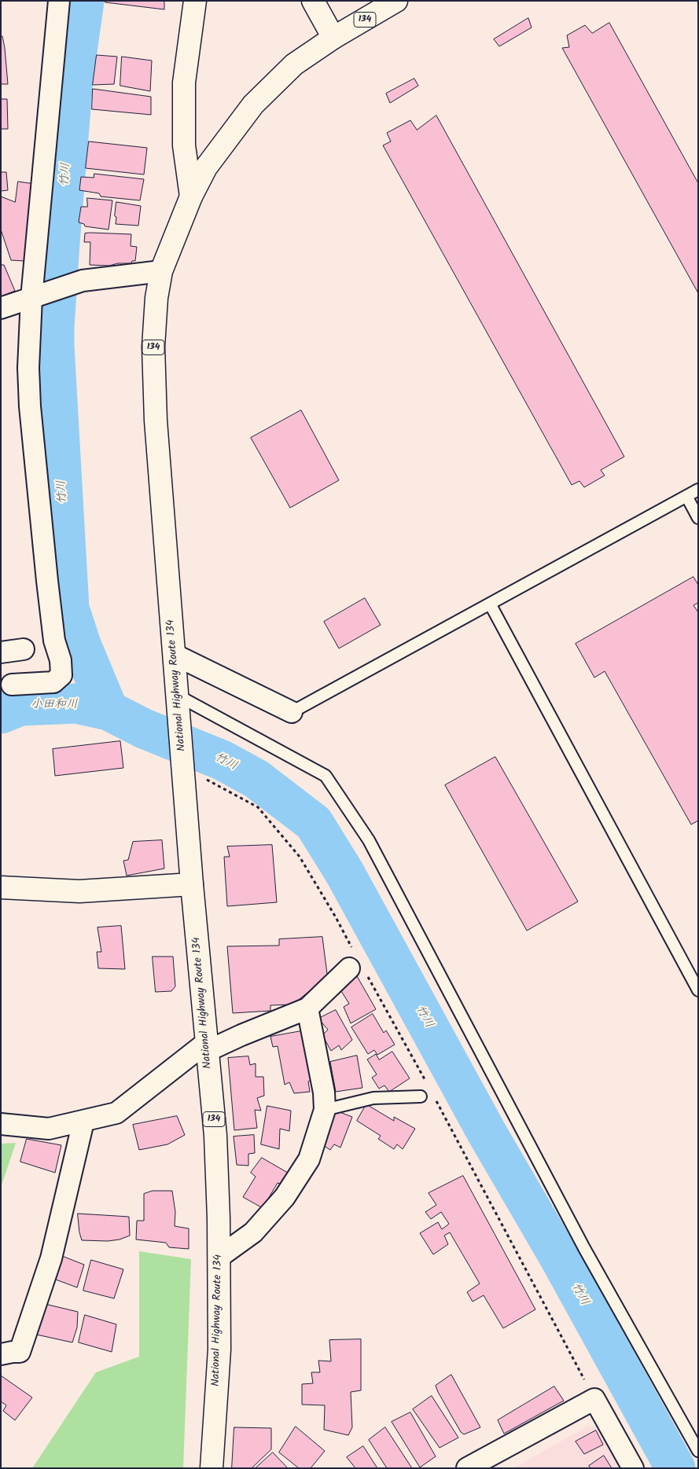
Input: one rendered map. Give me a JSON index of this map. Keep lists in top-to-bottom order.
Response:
{
  "streets": {
    "main road": ["134", "National Highway Route 134"]
  },
  "water": ["竹川", "小田和川"]
}
